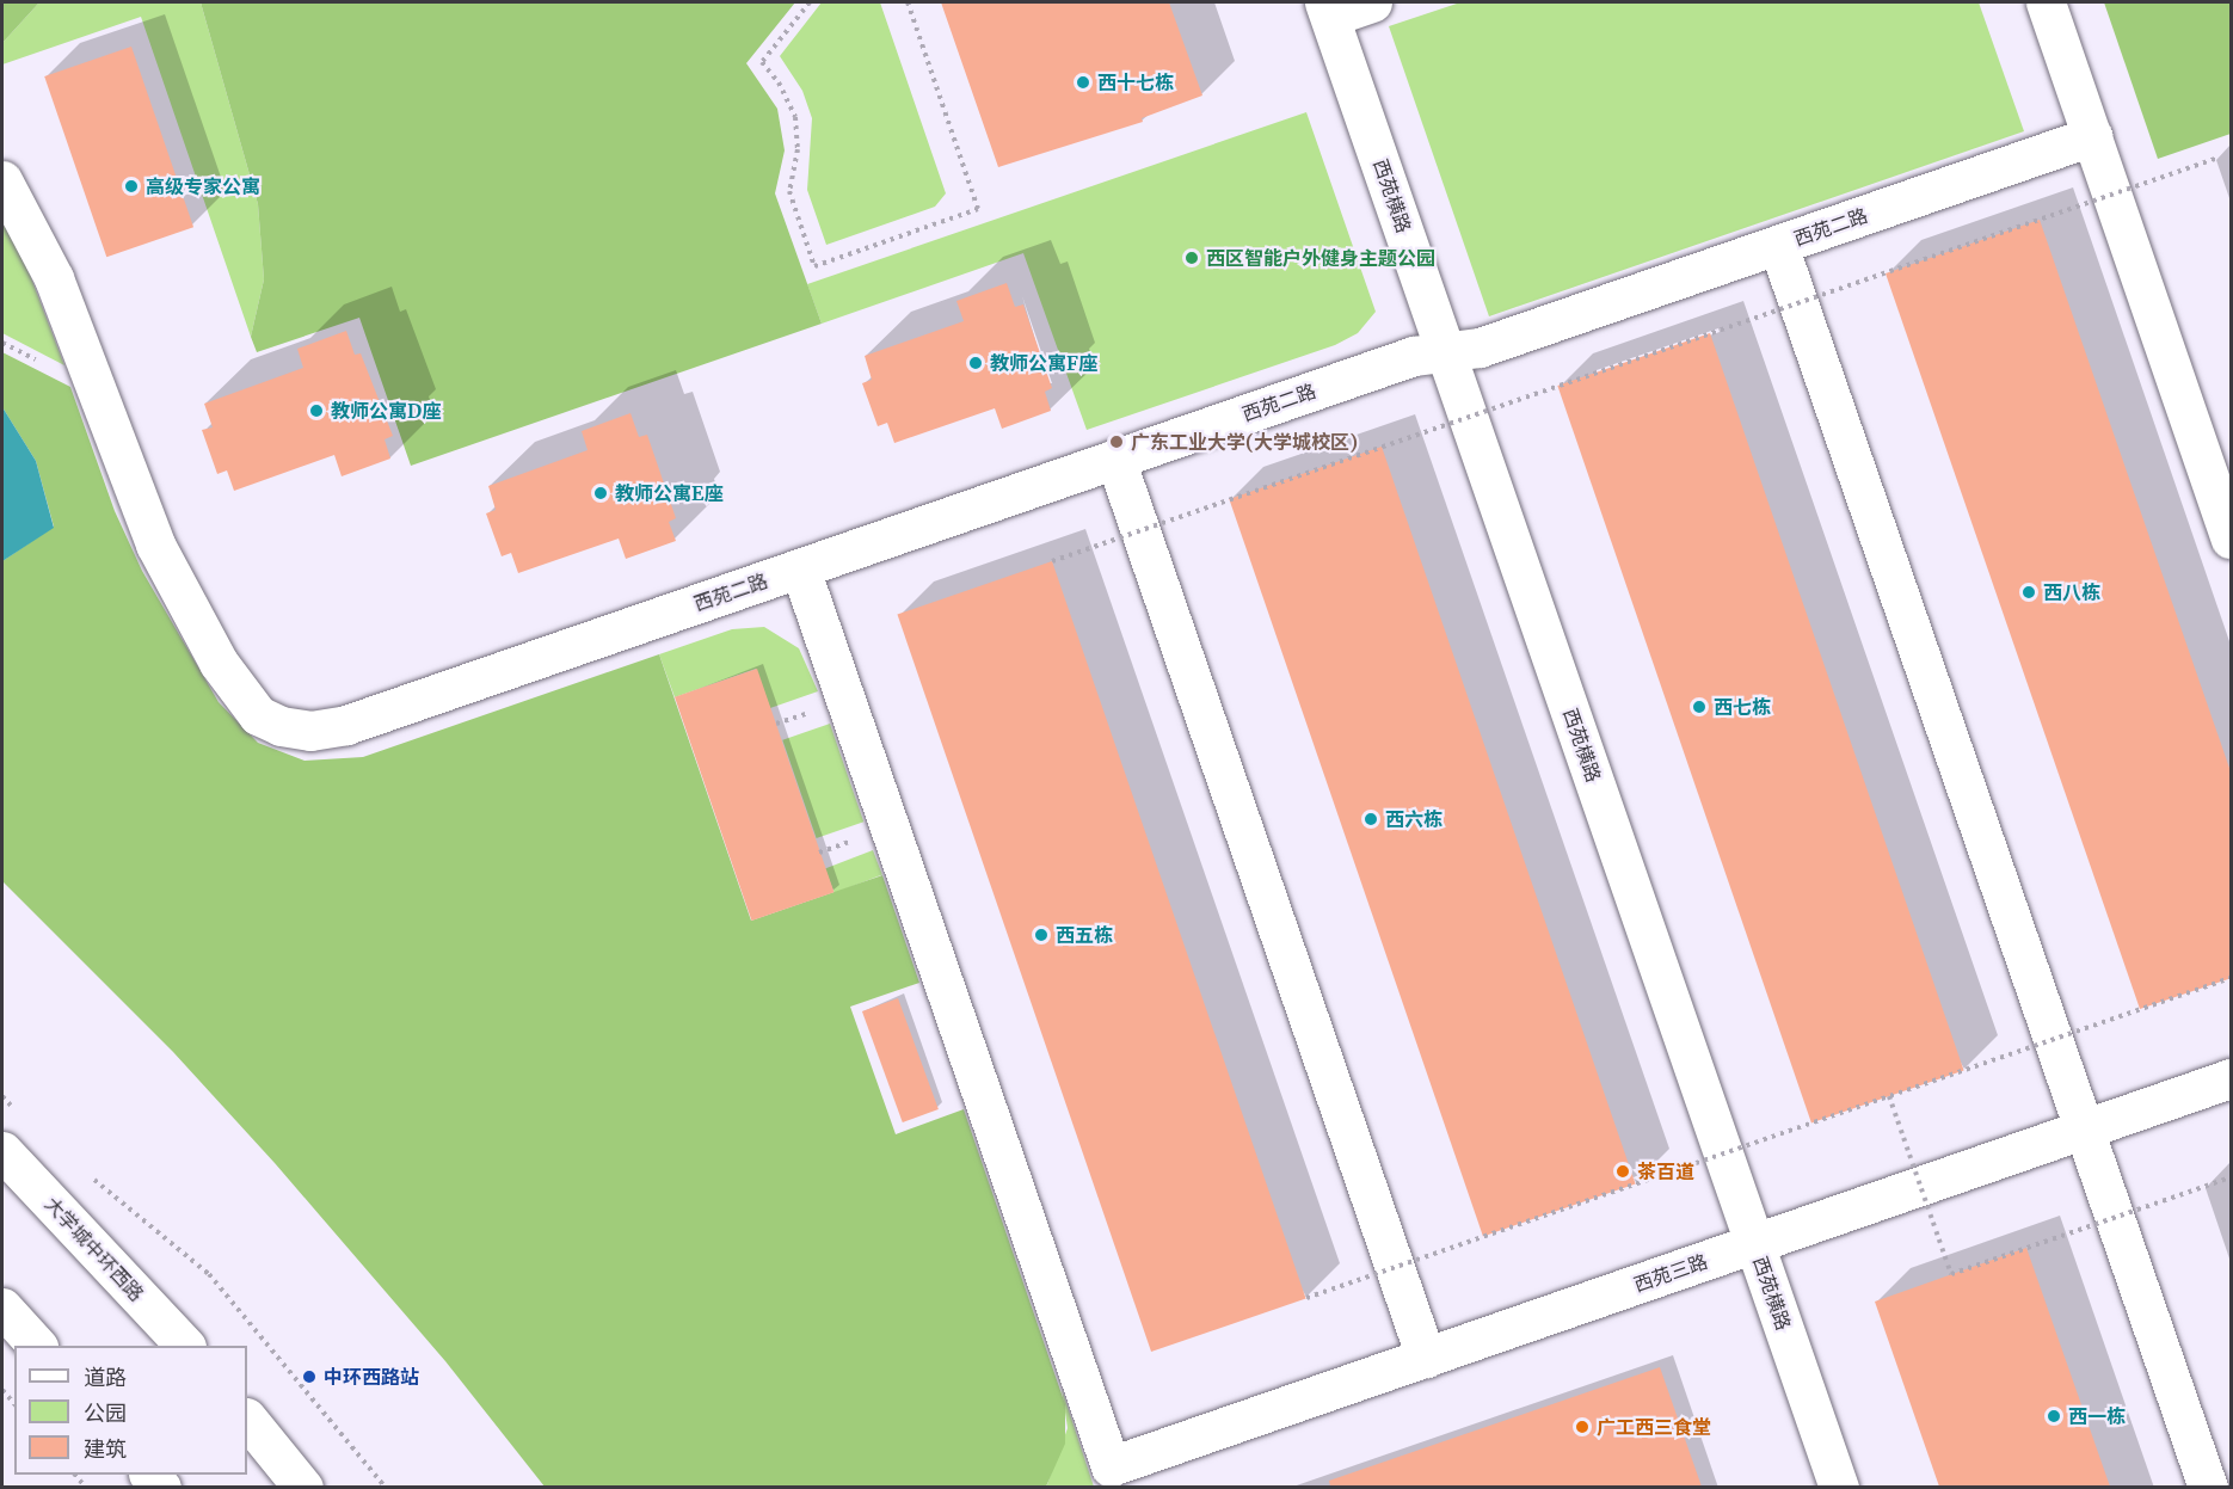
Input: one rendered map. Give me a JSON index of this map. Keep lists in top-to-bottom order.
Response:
{
  "streets": {
    "street": [
      "西苑横路",
      "西苑二路",
      "大学城中环西路",
      "西苑三路"
    ]
  },
  "crossings": [
    ["西苑横路", "西苑二路"],
    ["西苑横路", "西苑三路"],
    ["西苑二路", "西苑三路"]
  ],
  "places": [
    "西十七栋",
    "高级专家公寓",
    "西区智能户外健身主题公园",
    "教师公寓F座",
    "教师公寓D座",
    "广东工业大学(大学城校区)",
    "教师公寓E座",
    "西八栋",
    "西七栋",
    "西六栋",
    "西五栋",
    "茶百道",
    "中环西路站",
    "西一栋",
    "广工西三食堂"
  ],
  "legend": ["道路", "公园", "建筑"]
}
